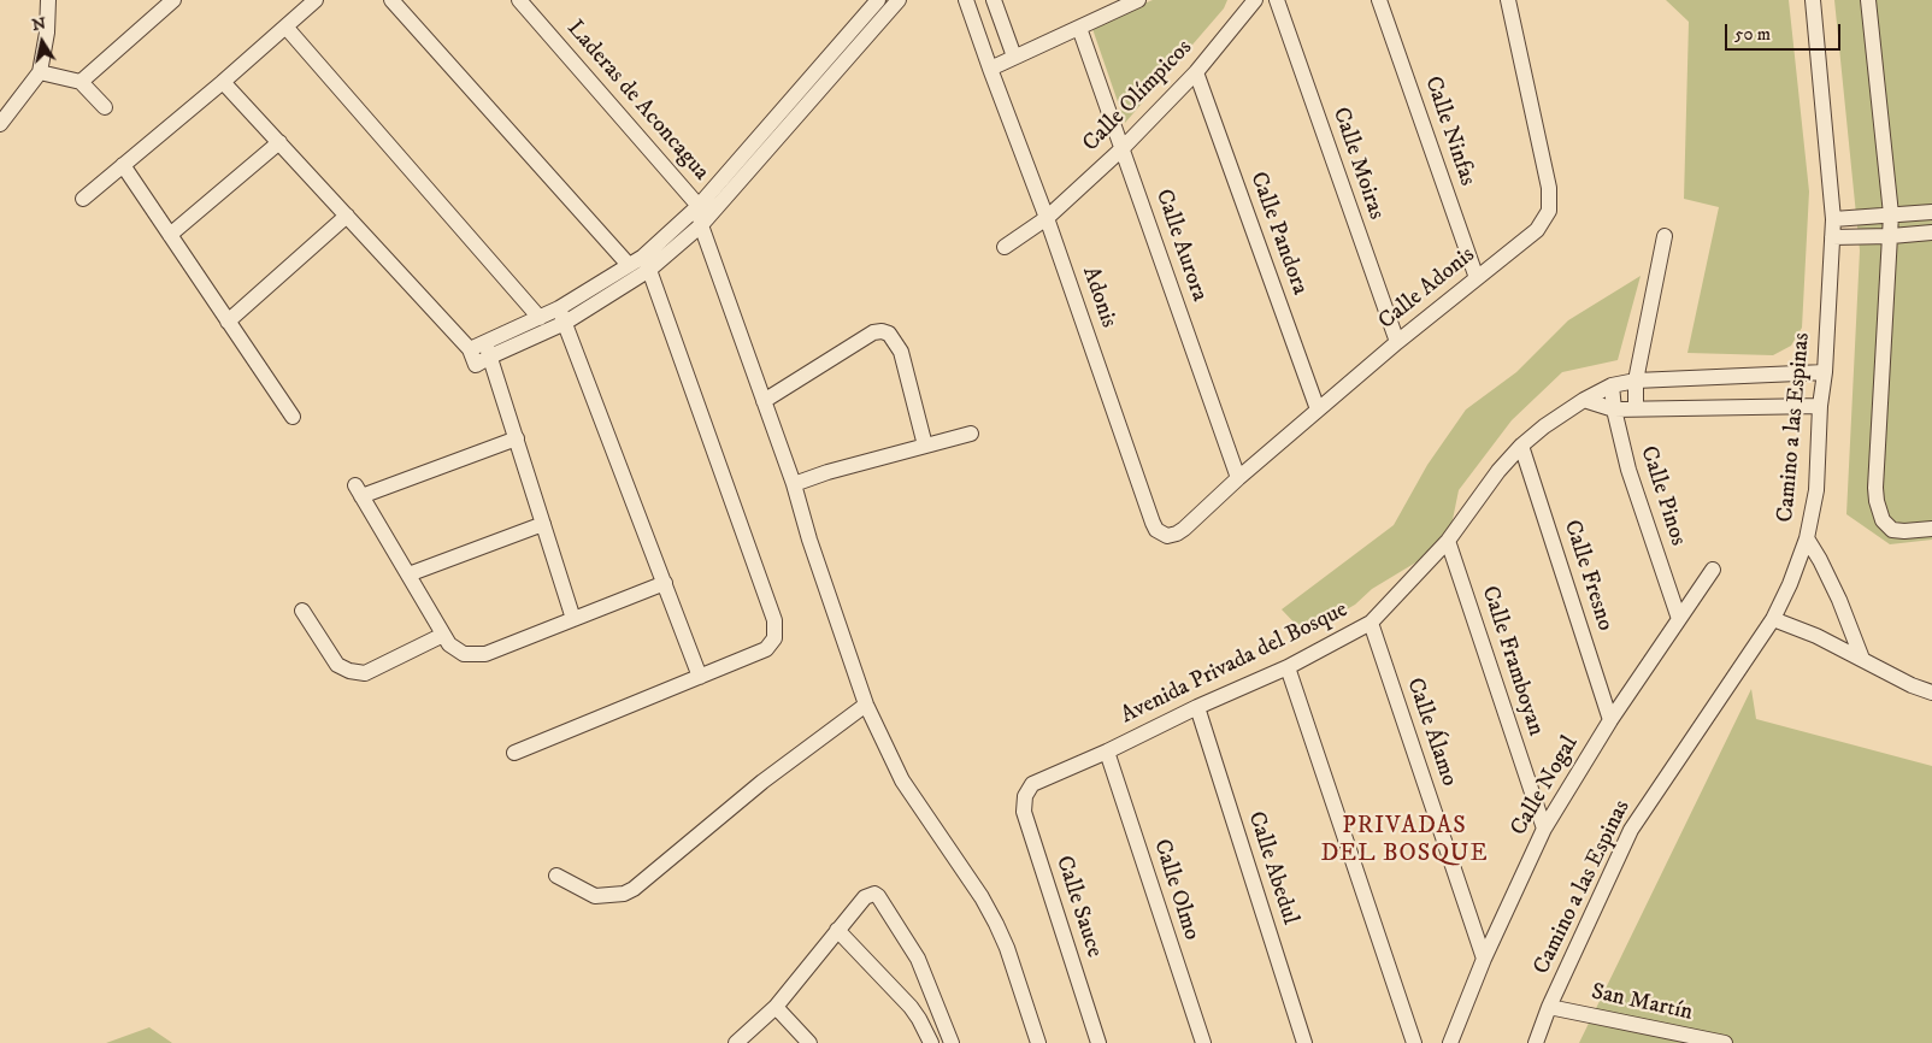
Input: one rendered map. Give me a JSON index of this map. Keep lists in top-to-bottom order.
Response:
{
  "streets": {
    "street": [
      "Calle Olímpicos",
      "Laderas de Aconcagua",
      "Calle Ninfas",
      "Calle Moiras",
      "Calle Pandora",
      "Calle Aurora",
      "Calle Adonis",
      "Adonis",
      "Camino a las Espinas",
      "Calle Pinos",
      "Calle Fresno",
      "Calle Framboyan",
      "Avenida Privada del Bosque",
      "Calle Álamo",
      "Calle Nogal",
      "Calle Abedul",
      "Calle Olmo",
      "Calle Sauce",
      "San Martín"
    ]
  },
  "crossings": [
    ["Calle Olímpicos", "Calle Pandora"],
    ["Calle Olímpicos", "Calle Aurora"],
    ["Calle Olímpicos", "Adonis"],
    ["Calle Ninfas", "Calle Adonis"],
    ["Calle Moiras", "Calle Adonis"],
    ["Calle Pandora", "Calle Adonis"],
    ["Calle Aurora", "Calle Adonis"],
    ["Calle Adonis", "Adonis"],
    ["Camino a las Espinas", "Avenida Privada del Bosque"],
    ["Camino a las Espinas", "San Martín"],
    ["Calle Pinos", "Avenida Privada del Bosque"],
    ["Calle Pinos", "Calle Nogal"],
    ["Calle Fresno", "Avenida Privada del Bosque"],
    ["Calle Fresno", "Calle Nogal"],
    ["Calle Framboyan", "Avenida Privada del Bosque"],
    ["Calle Framboyan", "Calle Nogal"],
    ["Avenida Privada del Bosque", "Calle Álamo"],
    ["Avenida Privada del Bosque", "Calle Abedul"],
    ["Avenida Privada del Bosque", "Calle Olmo"],
    ["Avenida Privada del Bosque", "Calle Sauce"],
    ["Calle Álamo", "Calle Nogal"]
  ],
  "districts": ["PRIVADAS DEL BOSQUE"],
  "scale_bar": "50 m",
  "north": "top"
}
